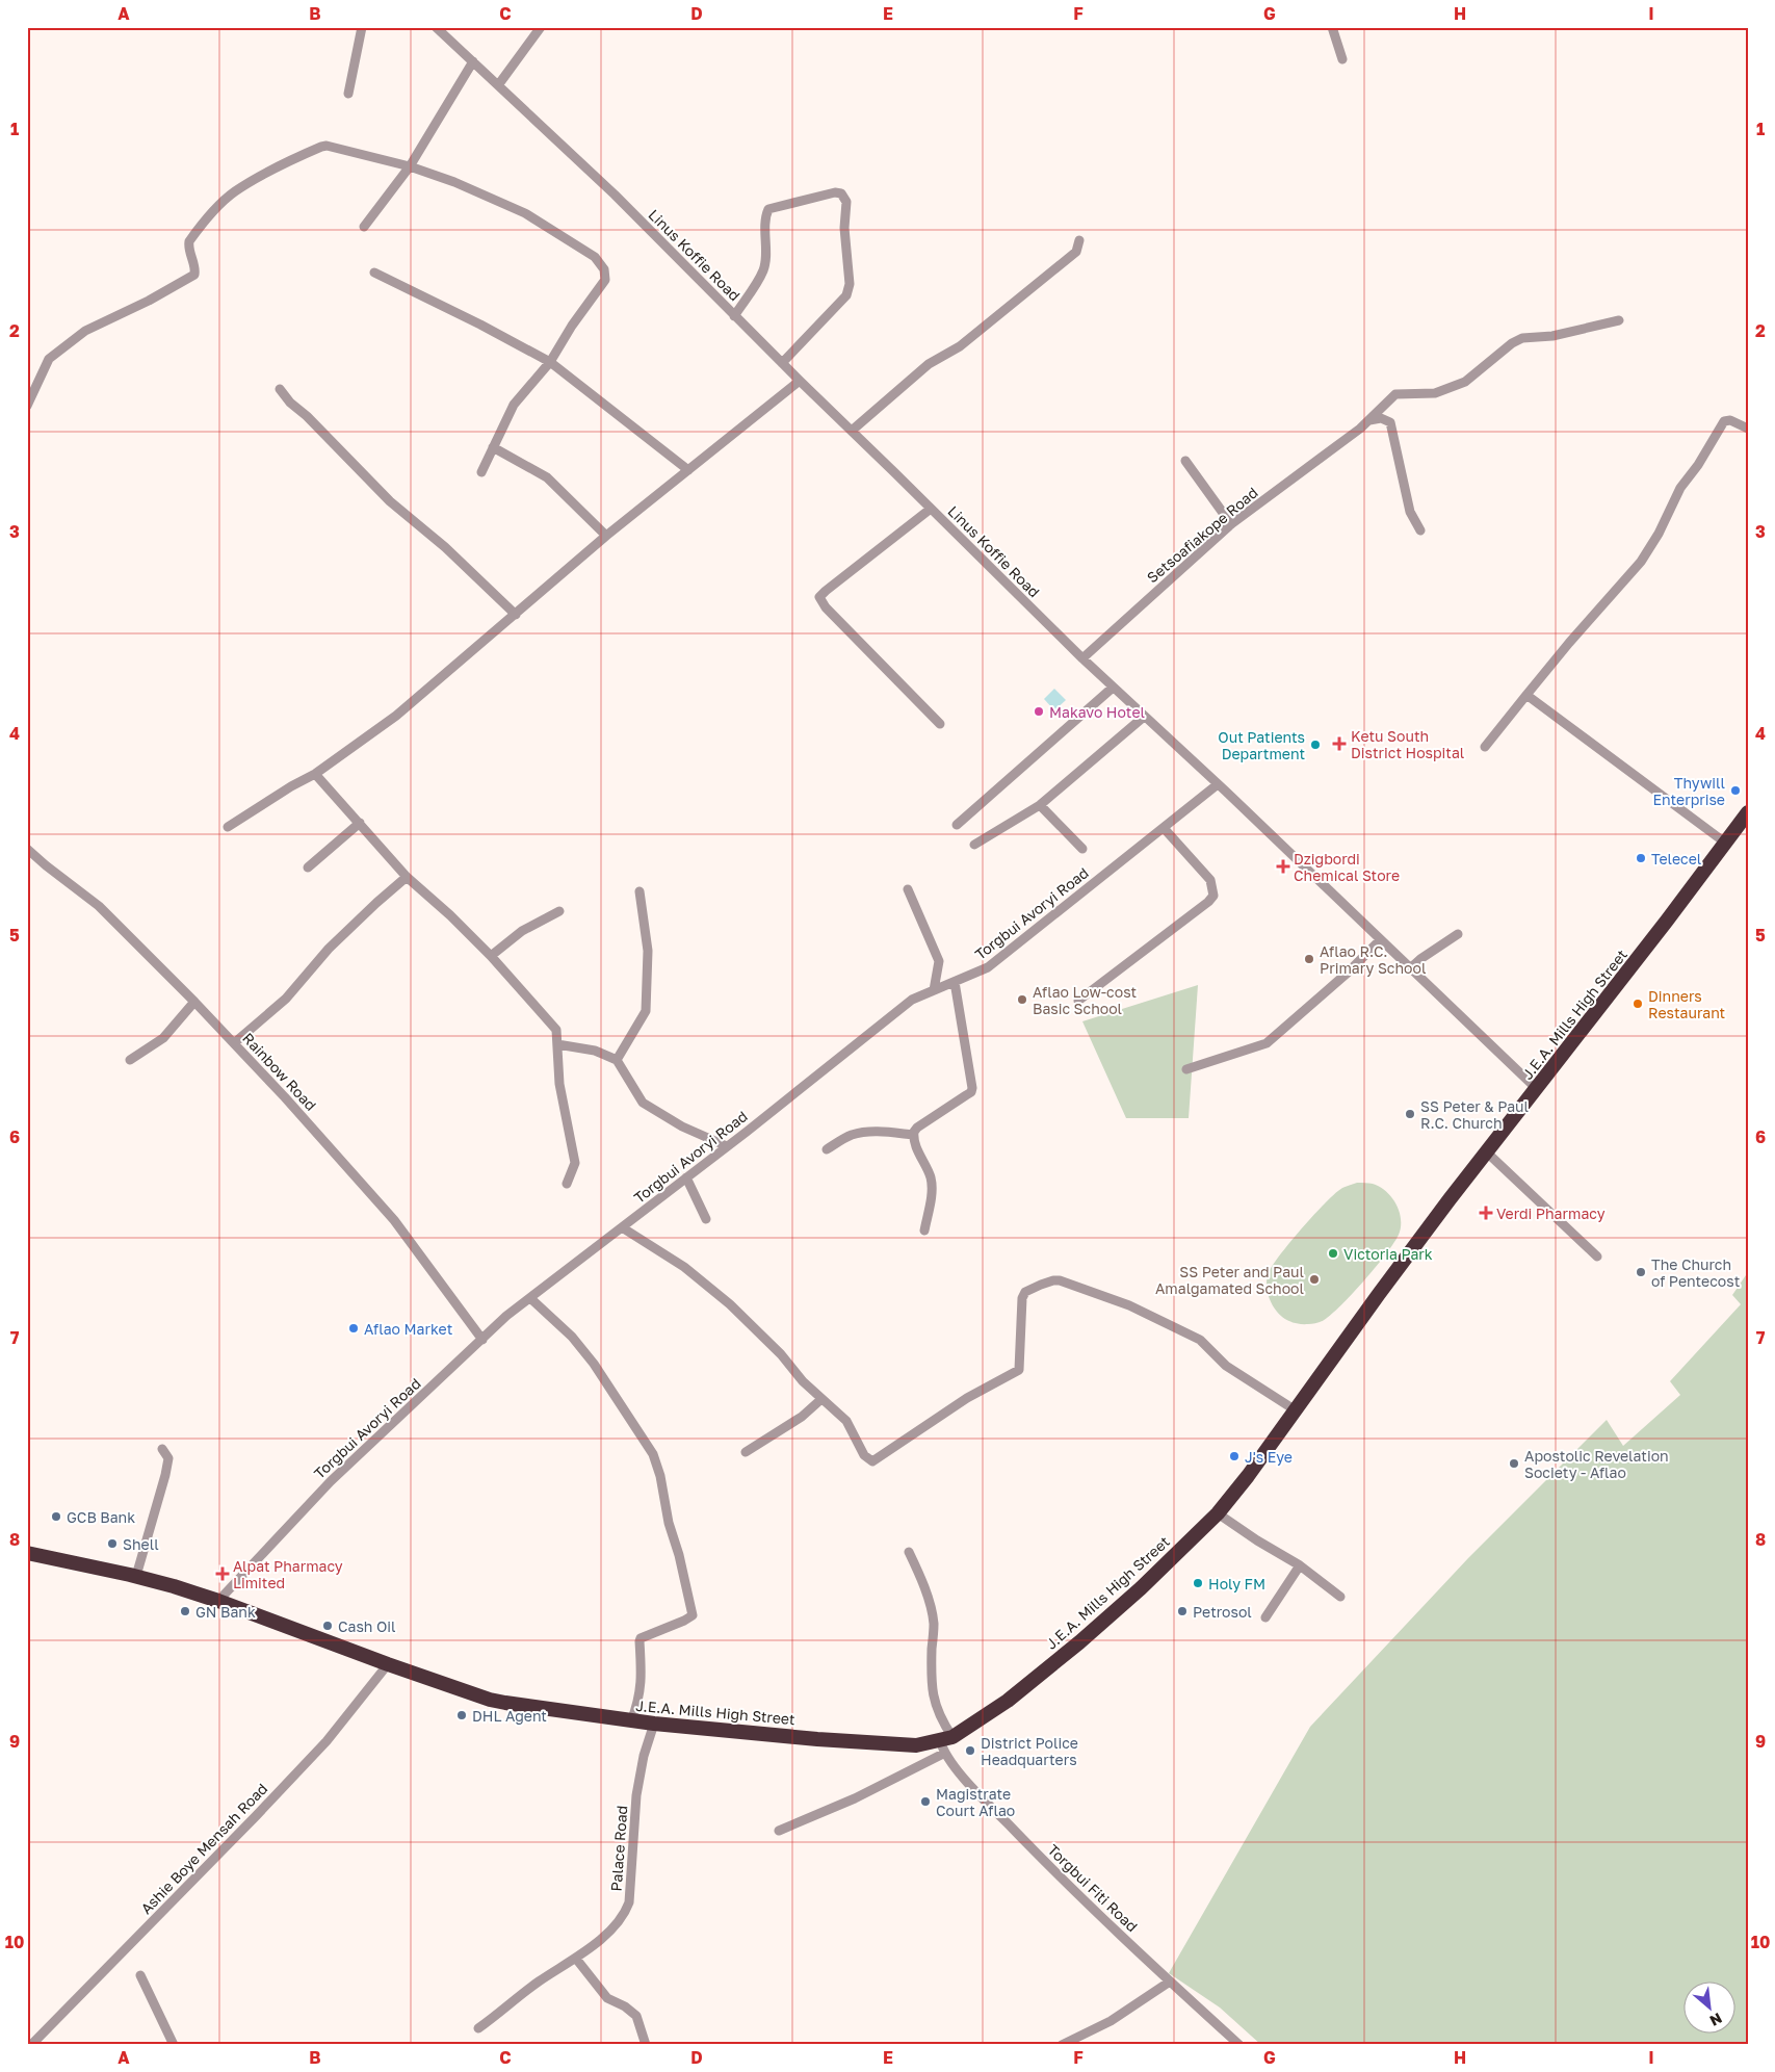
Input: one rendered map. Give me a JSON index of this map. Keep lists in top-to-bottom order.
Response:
{
  "streets": {
    "highway": ["J.E.A. Mills High Street"],
    "street": [
      "Linus Koffie Road",
      "Setsoafiakope Road",
      "Torgbui Avoryi Road",
      "Rainbow Road",
      "Ashie Boye Mensah Road",
      "Palace Road",
      "Torgbui Fiti Road"
    ]
  },
  "crossings": [
    ["Linus Koffie Road", "Setsoafiakope Road"],
    ["Linus Koffie Road", "Torgbui Avoryi Road"],
    ["Linus Koffie Road", "J.E.A. Mills High Street"],
    ["Torgbui Avoryi Road", "J.E.A. Mills High Street"],
    ["Torgbui Avoryi Road", "Rainbow Road"],
    ["J.E.A. Mills High Street", "Ashie Boye Mensah Road"],
    ["J.E.A. Mills High Street", "Palace Road"],
    ["J.E.A. Mills High Street", "Torgbui Fiti Road"]
  ],
  "places": {
    "other": [
      "Makavo Hotel",
      "Out Patients Department",
      "Thywill Enterprise",
      "Telecel",
      "Aflao R.C. Primary School",
      "Aflao Low-cost Basic School",
      "Dinners Restaurant",
      "SS Peter & Paul R.C. Church",
      "Victoria Park",
      "The Church of Pentecost",
      "SS Peter and Paul Amalgamated School",
      "Aflao Market",
      "J's Eye",
      "Apostolic Revelation Society - Aflao",
      "GCB Bank",
      "Shell",
      "Holy FM",
      "GN Bank",
      "Petrosol",
      "Cash Oil",
      "DHL Agent",
      "District Police Headquarters",
      "Magistrate Court Aflao"
    ],
    "health": [
      "Ketu South District Hospital",
      "Dzigbordi Chemical Store",
      "Verdi Pharmacy",
      "Alpat Pharmacy Limited"
    ]
  },
  "north": "bottom right",
  "grid": {
    "columns": [
      "A",
      "B",
      "C",
      "D",
      "E",
      "F",
      "G",
      "H",
      "I"
    ],
    "rows": [
      "1",
      "2",
      "3",
      "4",
      "5",
      "6",
      "7",
      "8",
      "9",
      "10"
    ]
  }
}
